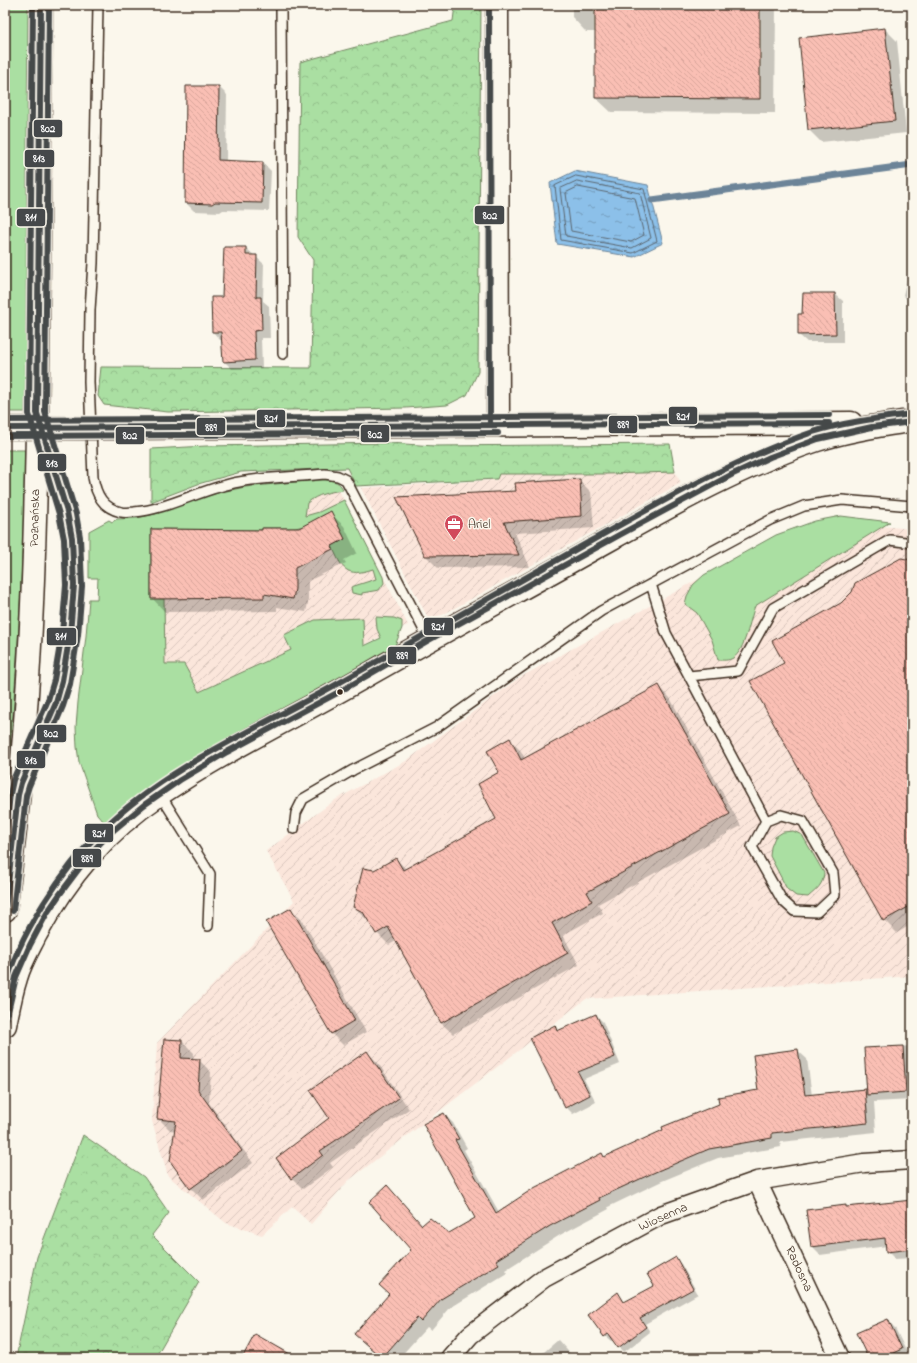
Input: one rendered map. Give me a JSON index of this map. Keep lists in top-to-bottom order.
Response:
{
  "streets": {
    "street": ["Poznańska", "Wiosenna", "Radosna"]
  },
  "crossings": [
    ["Wiosenna", "Radosna"]
  ],
  "places": {
    "office": ["Ariel"]
  },
  "lines": [
    "transit line 813",
    "transit line 802",
    "transit line 811",
    "transit line 821",
    "transit line 889"
  ]
}
